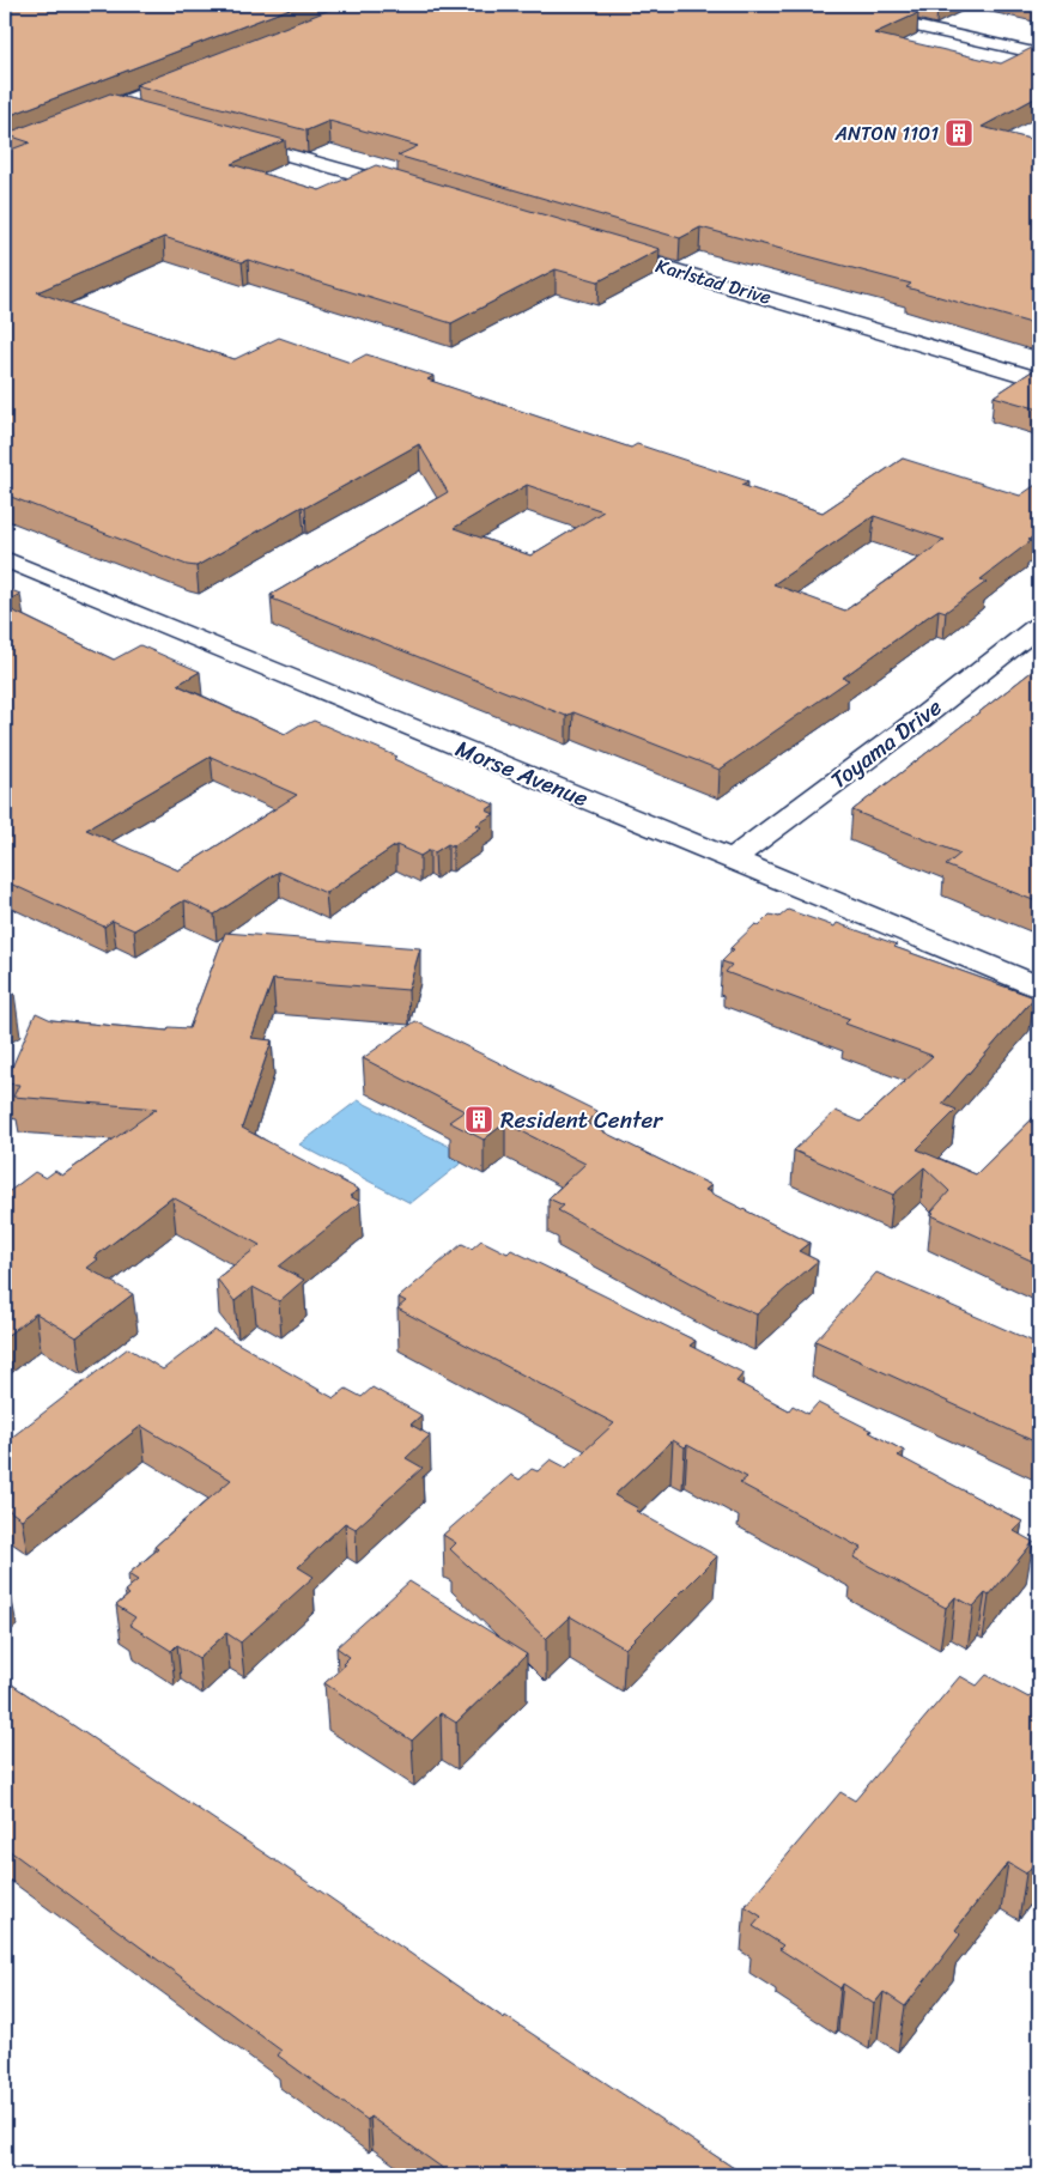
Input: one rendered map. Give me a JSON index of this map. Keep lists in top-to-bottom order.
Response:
{
  "streets": {
    "street": ["Karlstad Drive", "Toyama Drive", "Morse Avenue"]
  },
  "crossings": [
    ["Toyama Drive", "Morse Avenue"]
  ],
  "places": {
    "building": ["ANTON 1101", "Resident Center"]
  }
}
